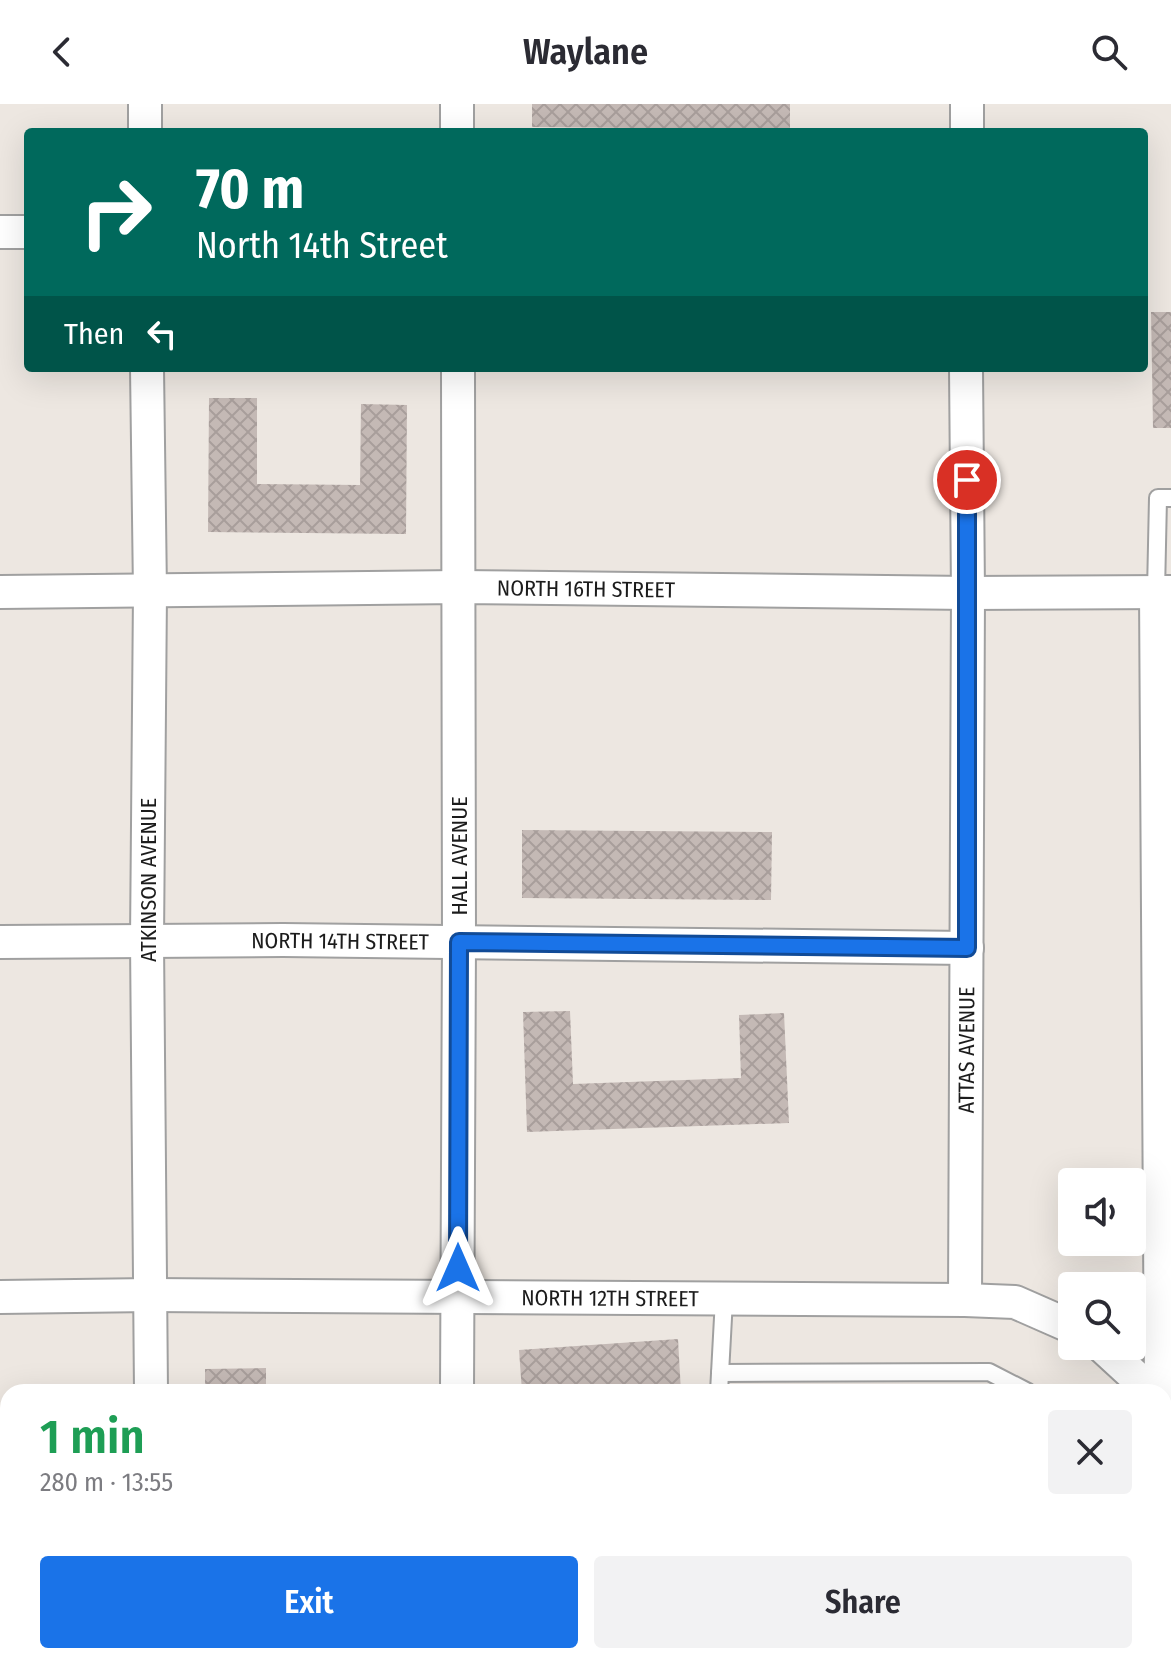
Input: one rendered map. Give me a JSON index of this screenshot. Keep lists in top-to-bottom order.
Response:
{
  "streets": {
    "street": [
      "NORTH 16TH STREET",
      "HALL AVENUE",
      "ATKINSON AVENUE",
      "NORTH 14TH STREET",
      "ATTAS AVENUE",
      "NORTH 12TH STREET"
    ]
  },
  "crossings": [
    ["NORTH 16TH STREET", "HALL AVENUE"],
    ["NORTH 16TH STREET", "ATKINSON AVENUE"],
    ["NORTH 16TH STREET", "ATTAS AVENUE"],
    ["HALL AVENUE", "NORTH 14TH STREET"],
    ["HALL AVENUE", "NORTH 12TH STREET"],
    ["ATKINSON AVENUE", "NORTH 14TH STREET"],
    ["ATKINSON AVENUE", "NORTH 12TH STREET"],
    ["NORTH 14TH STREET", "ATTAS AVENUE"],
    ["ATTAS AVENUE", "NORTH 12TH STREET"]
  ],
  "page": {
    "header": "Waylane",
    "turn": ["70 m", "North 14th Street"],
    "then": "Then",
    "heading": ["1 min", "280 m · 13:55"],
    "buttons": ["Exit", "Share"]
  }
}
